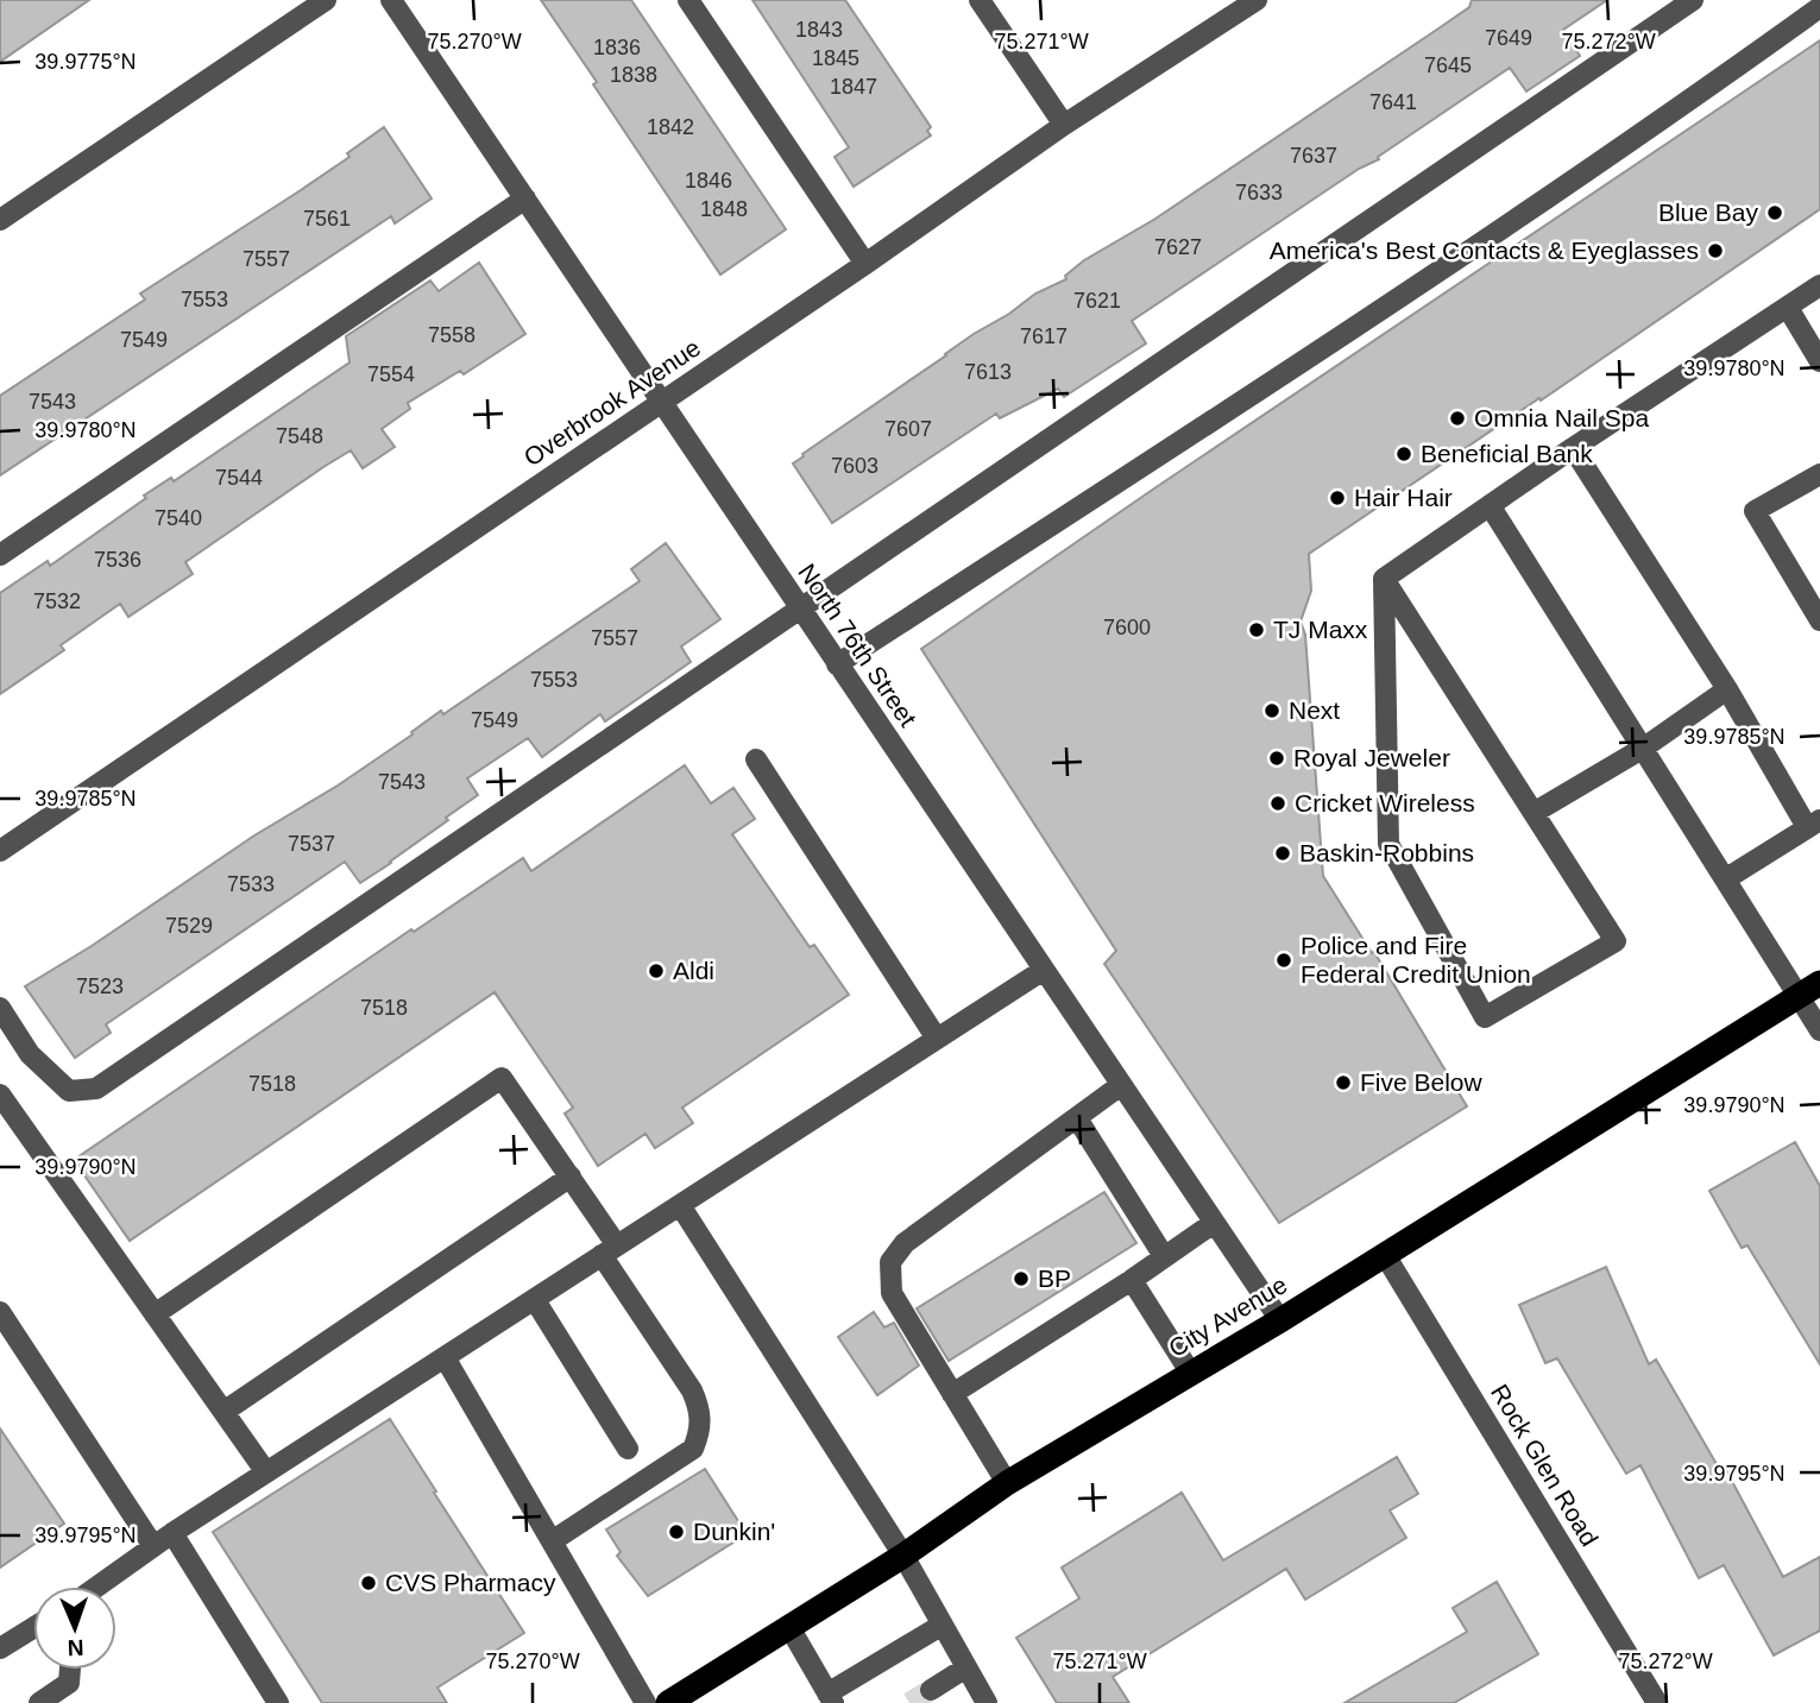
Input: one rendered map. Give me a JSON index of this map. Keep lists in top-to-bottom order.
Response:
{
  "streets": {
    "highway": ["City Avenue"],
    "street": ["Overbrook Avenue", "North 76th Street", "Rock Glen Road"]
  },
  "crossings": [
    ["Overbrook Avenue", "North 76th Street"],
    ["North 76th Street", "City Avenue"],
    ["City Avenue", "Rock Glen Road"]
  ],
  "places": [
    "Blue Bay",
    "America's Best Contacts & Eyeglasses",
    "Omnia Nail Spa",
    "Beneficial Bank",
    "Hair Hair",
    "TJ Maxx",
    "Next",
    "Royal Jeweler",
    "Cricket Wireless",
    "Baskin-Robbins",
    "Police and Fire Federal Credit Union",
    "Aldi",
    "Five Below",
    "BP",
    "Dunkin'",
    "CVS Pharmacy"
  ],
  "house_numbers": [
    "1843",
    "7649",
    "1836",
    "1845",
    "7645",
    "1838",
    "1847",
    "7641",
    "1842",
    "7637",
    "1846",
    "7633",
    "1848",
    "7561",
    "7627",
    "7557",
    "7553",
    "7621",
    "7558",
    "7617",
    "7549",
    "7613",
    "7554",
    "7543",
    "7607",
    "7548",
    "7603",
    "7544",
    "7540",
    "7536",
    "7532",
    "7600",
    "7557",
    "7553",
    "7549",
    "7543",
    "7537",
    "7533",
    "7529",
    "7523",
    "7518",
    "7518"
  ],
  "north": "bottom",
  "coordinates": [
    "75.270°W",
    "75.271°W",
    "75.272°W",
    "39.9775°N",
    "39.9780°N",
    "39.9785°N",
    "39.9790°N",
    "39.9795°N"
  ]
}
